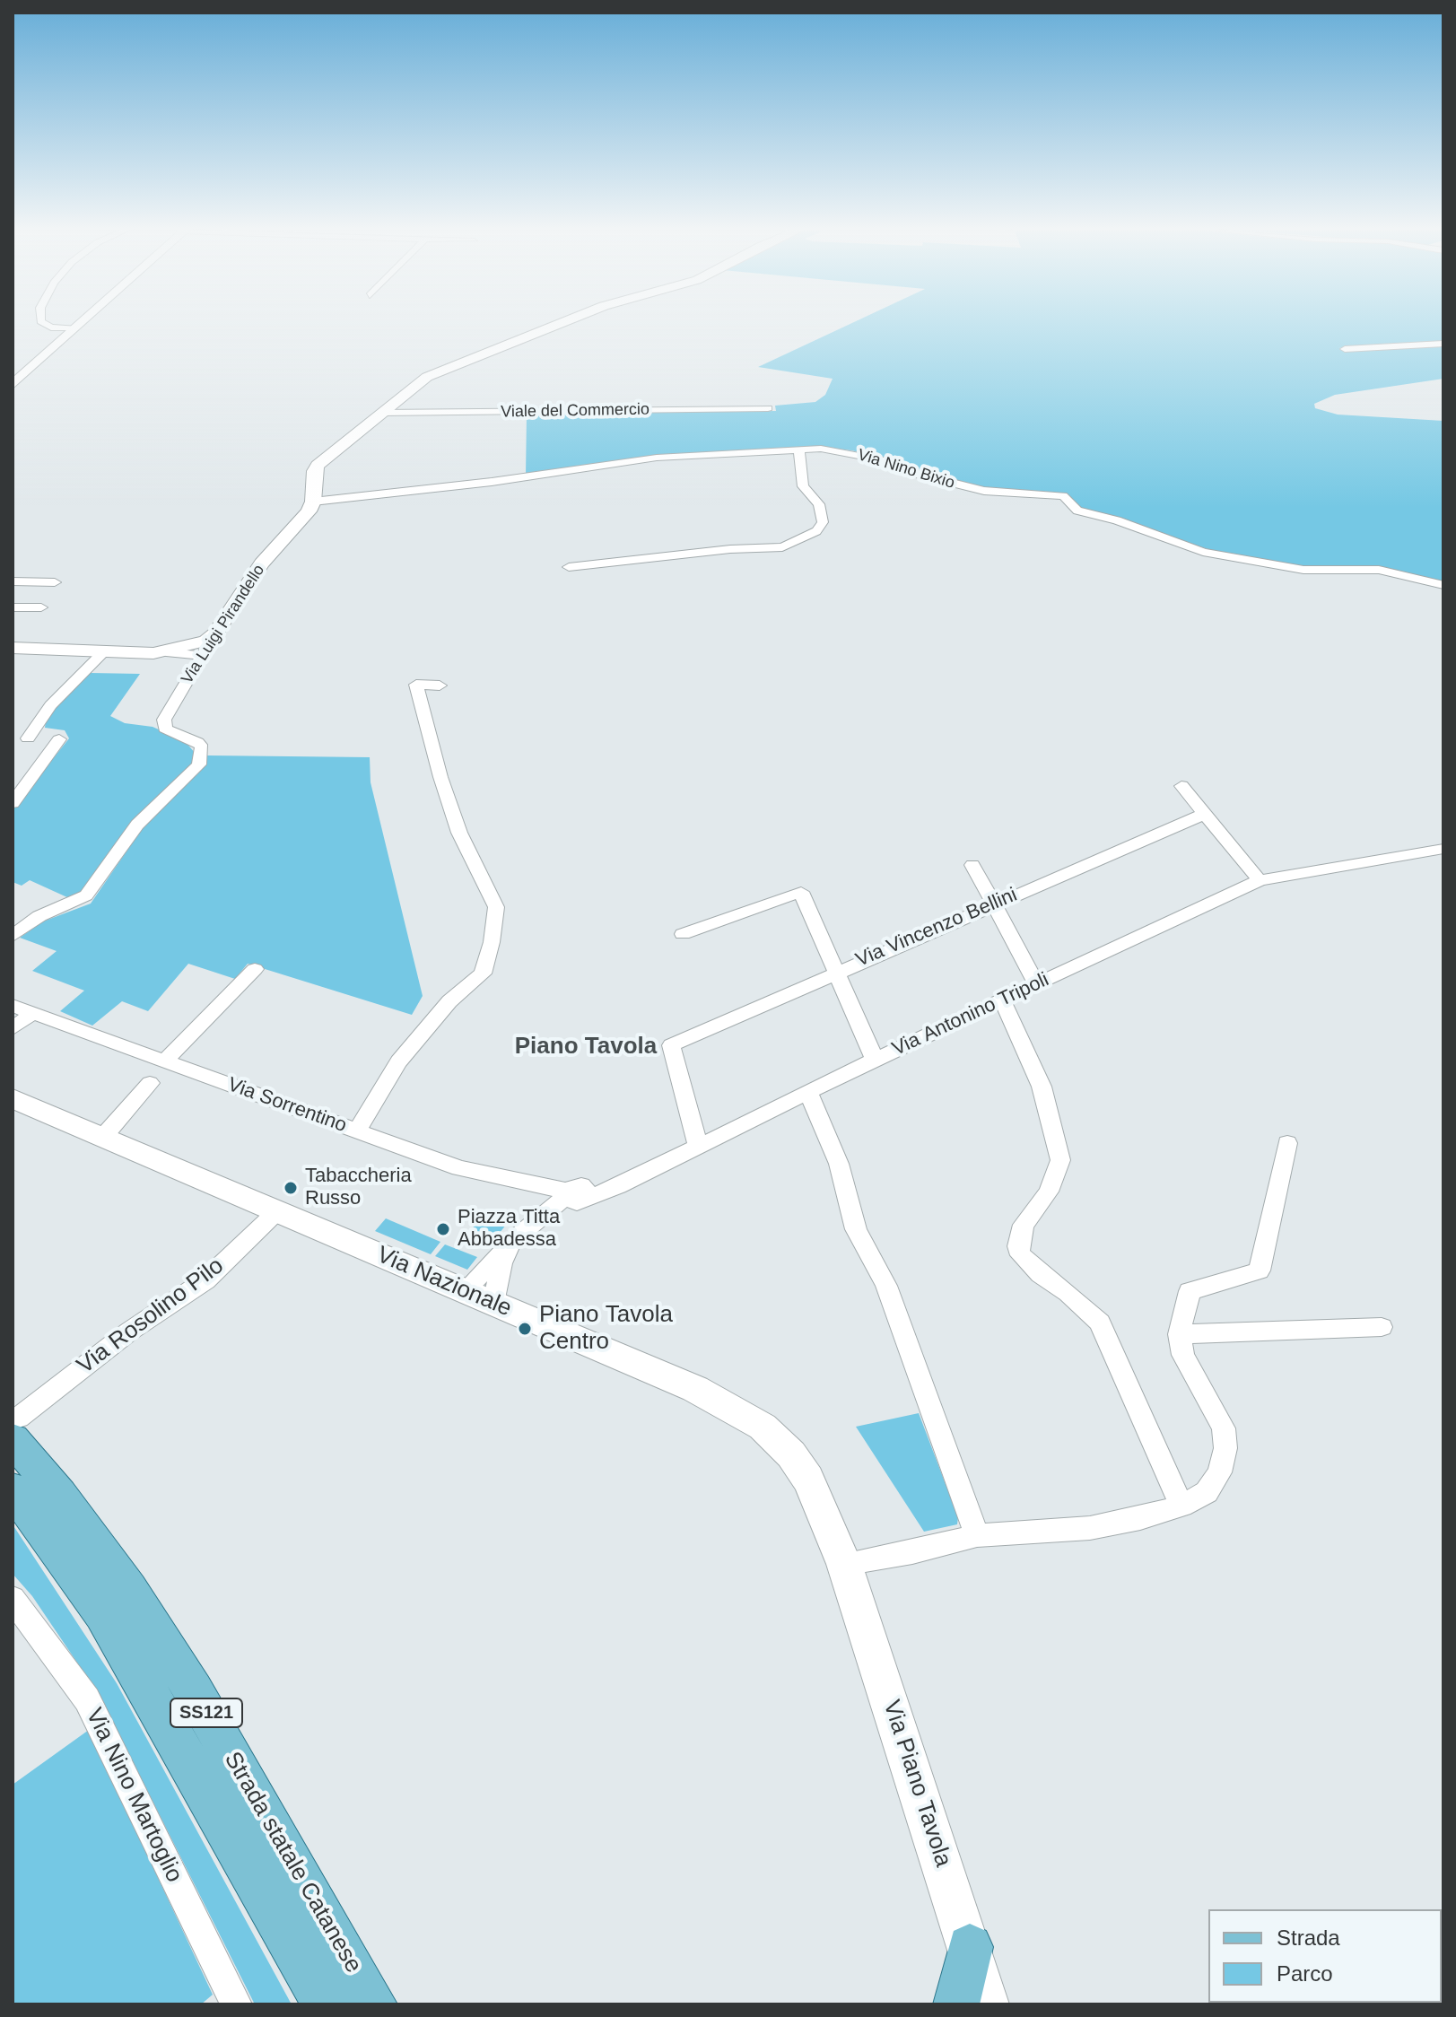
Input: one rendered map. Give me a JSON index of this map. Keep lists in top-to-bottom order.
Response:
{
  "streets": {
    "main road": ["SS121", "Strada statale Catanese"],
    "street": [
      "Viale del Commercio",
      "Via Nino Bixio",
      "Via Luigi Pirandello",
      "Via Vincenzo Bellini",
      "Via Antonino Tripoli",
      "Via Sorrentino",
      "Via Nazionale",
      "Via Rosolino Pilo",
      "Via Piano Tavola",
      "Via Nino Martoglio"
    ]
  },
  "crossings": [
    ["Via Nino Bixio", "Via Luigi Pirandello"],
    ["Via Vincenzo Bellini", "Via Antonino Tripoli"],
    ["Via Antonino Tripoli", "Via Sorrentino"],
    ["Via Nazionale", "Via Rosolino Pilo"],
    ["Via Nazionale", "Via Piano Tavola"],
    ["Via Rosolino Pilo", "Strada statale Catanese"]
  ],
  "districts": ["Piano Tavola"],
  "places": ["Tabaccheria Russo", "Piazza Titta Abbadessa", "Piano Tavola Centro"],
  "legend": ["Strada", "Parco"]
}
